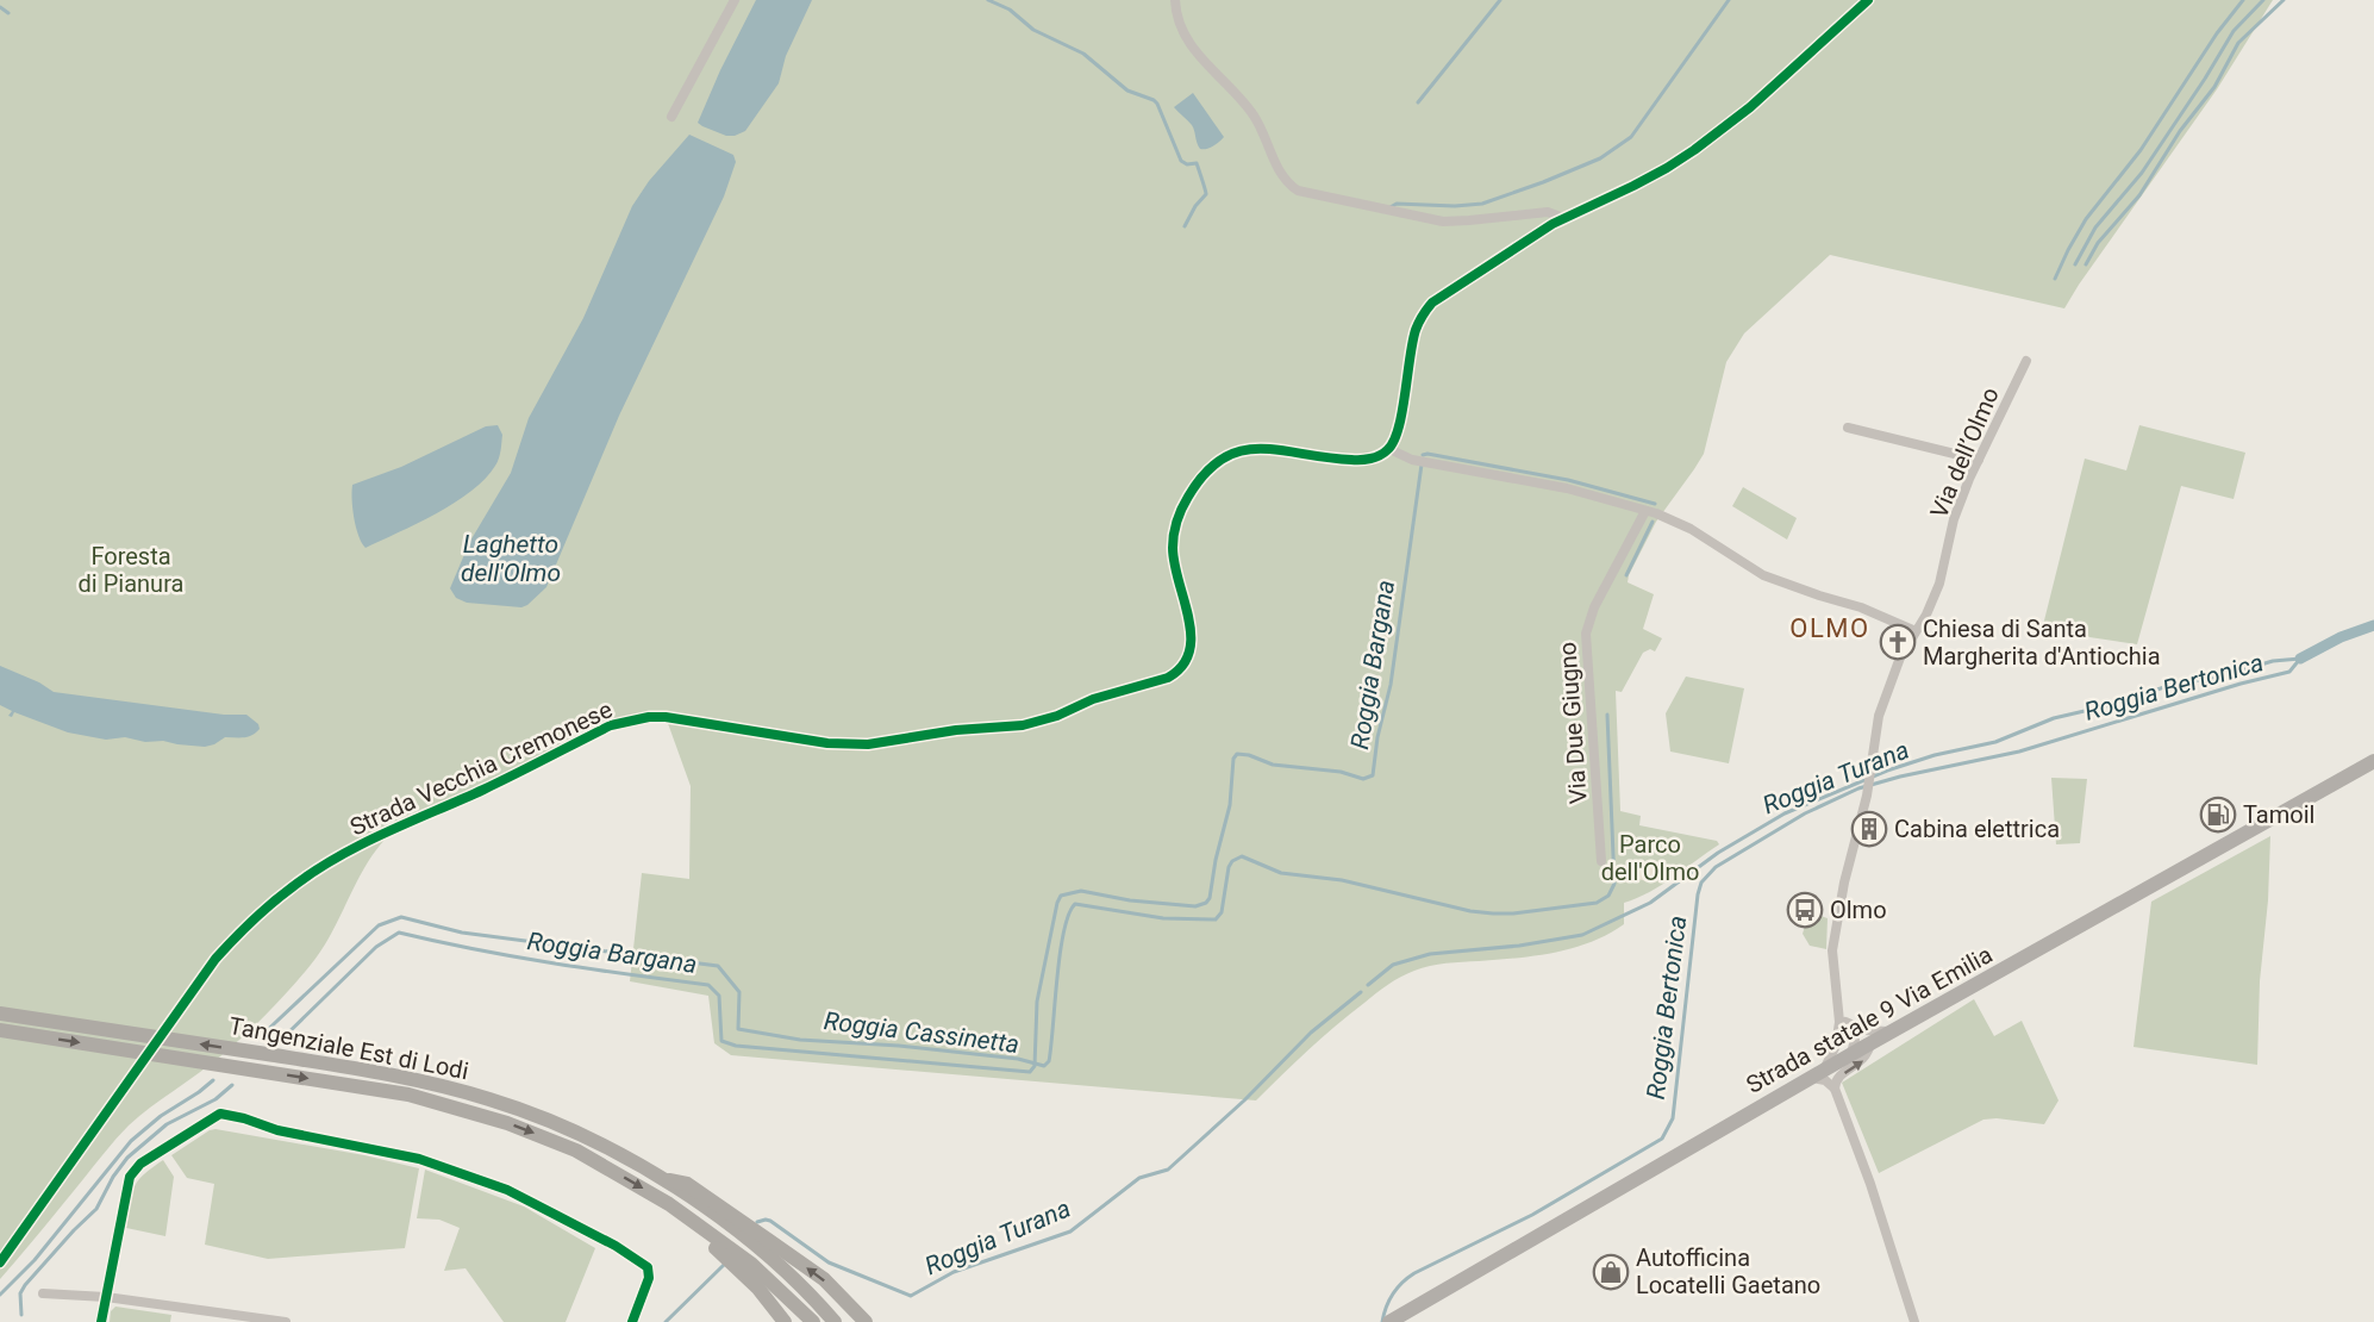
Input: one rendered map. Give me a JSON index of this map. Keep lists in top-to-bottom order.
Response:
{
  "streets": {
    "highway": ["Tangenziale Est di Lodi"],
    "main road": ["Strada statale 9 Via Emilia"],
    "street": ["Via dell’Olmo", "Via Due Giugno", "Strada Vecchia Cremonese"]
  },
  "crossings": [
    ["Via dell’Olmo", "Strada statale 9 Via Emilia"]
  ],
  "districts": ["OLMO"],
  "water": [
    "Laghetto dell'Olmo",
    "Roggia Bargana",
    "Roggia Bertonica",
    "Roggia Turana",
    "Roggia Cassinetta"
  ],
  "parks": ["Foresta di Pianura", "Parco dell'Olmo"],
  "places": {
    "church": ["Chiesa di Santa Margherita d'Antiochia"],
    "fuel station": ["Tamoil"],
    "building": ["Cabina elettrica"],
    "bus stop": ["Olmo"],
    "shop": ["Autofficina Locatelli Gaetano"]
  }
}
